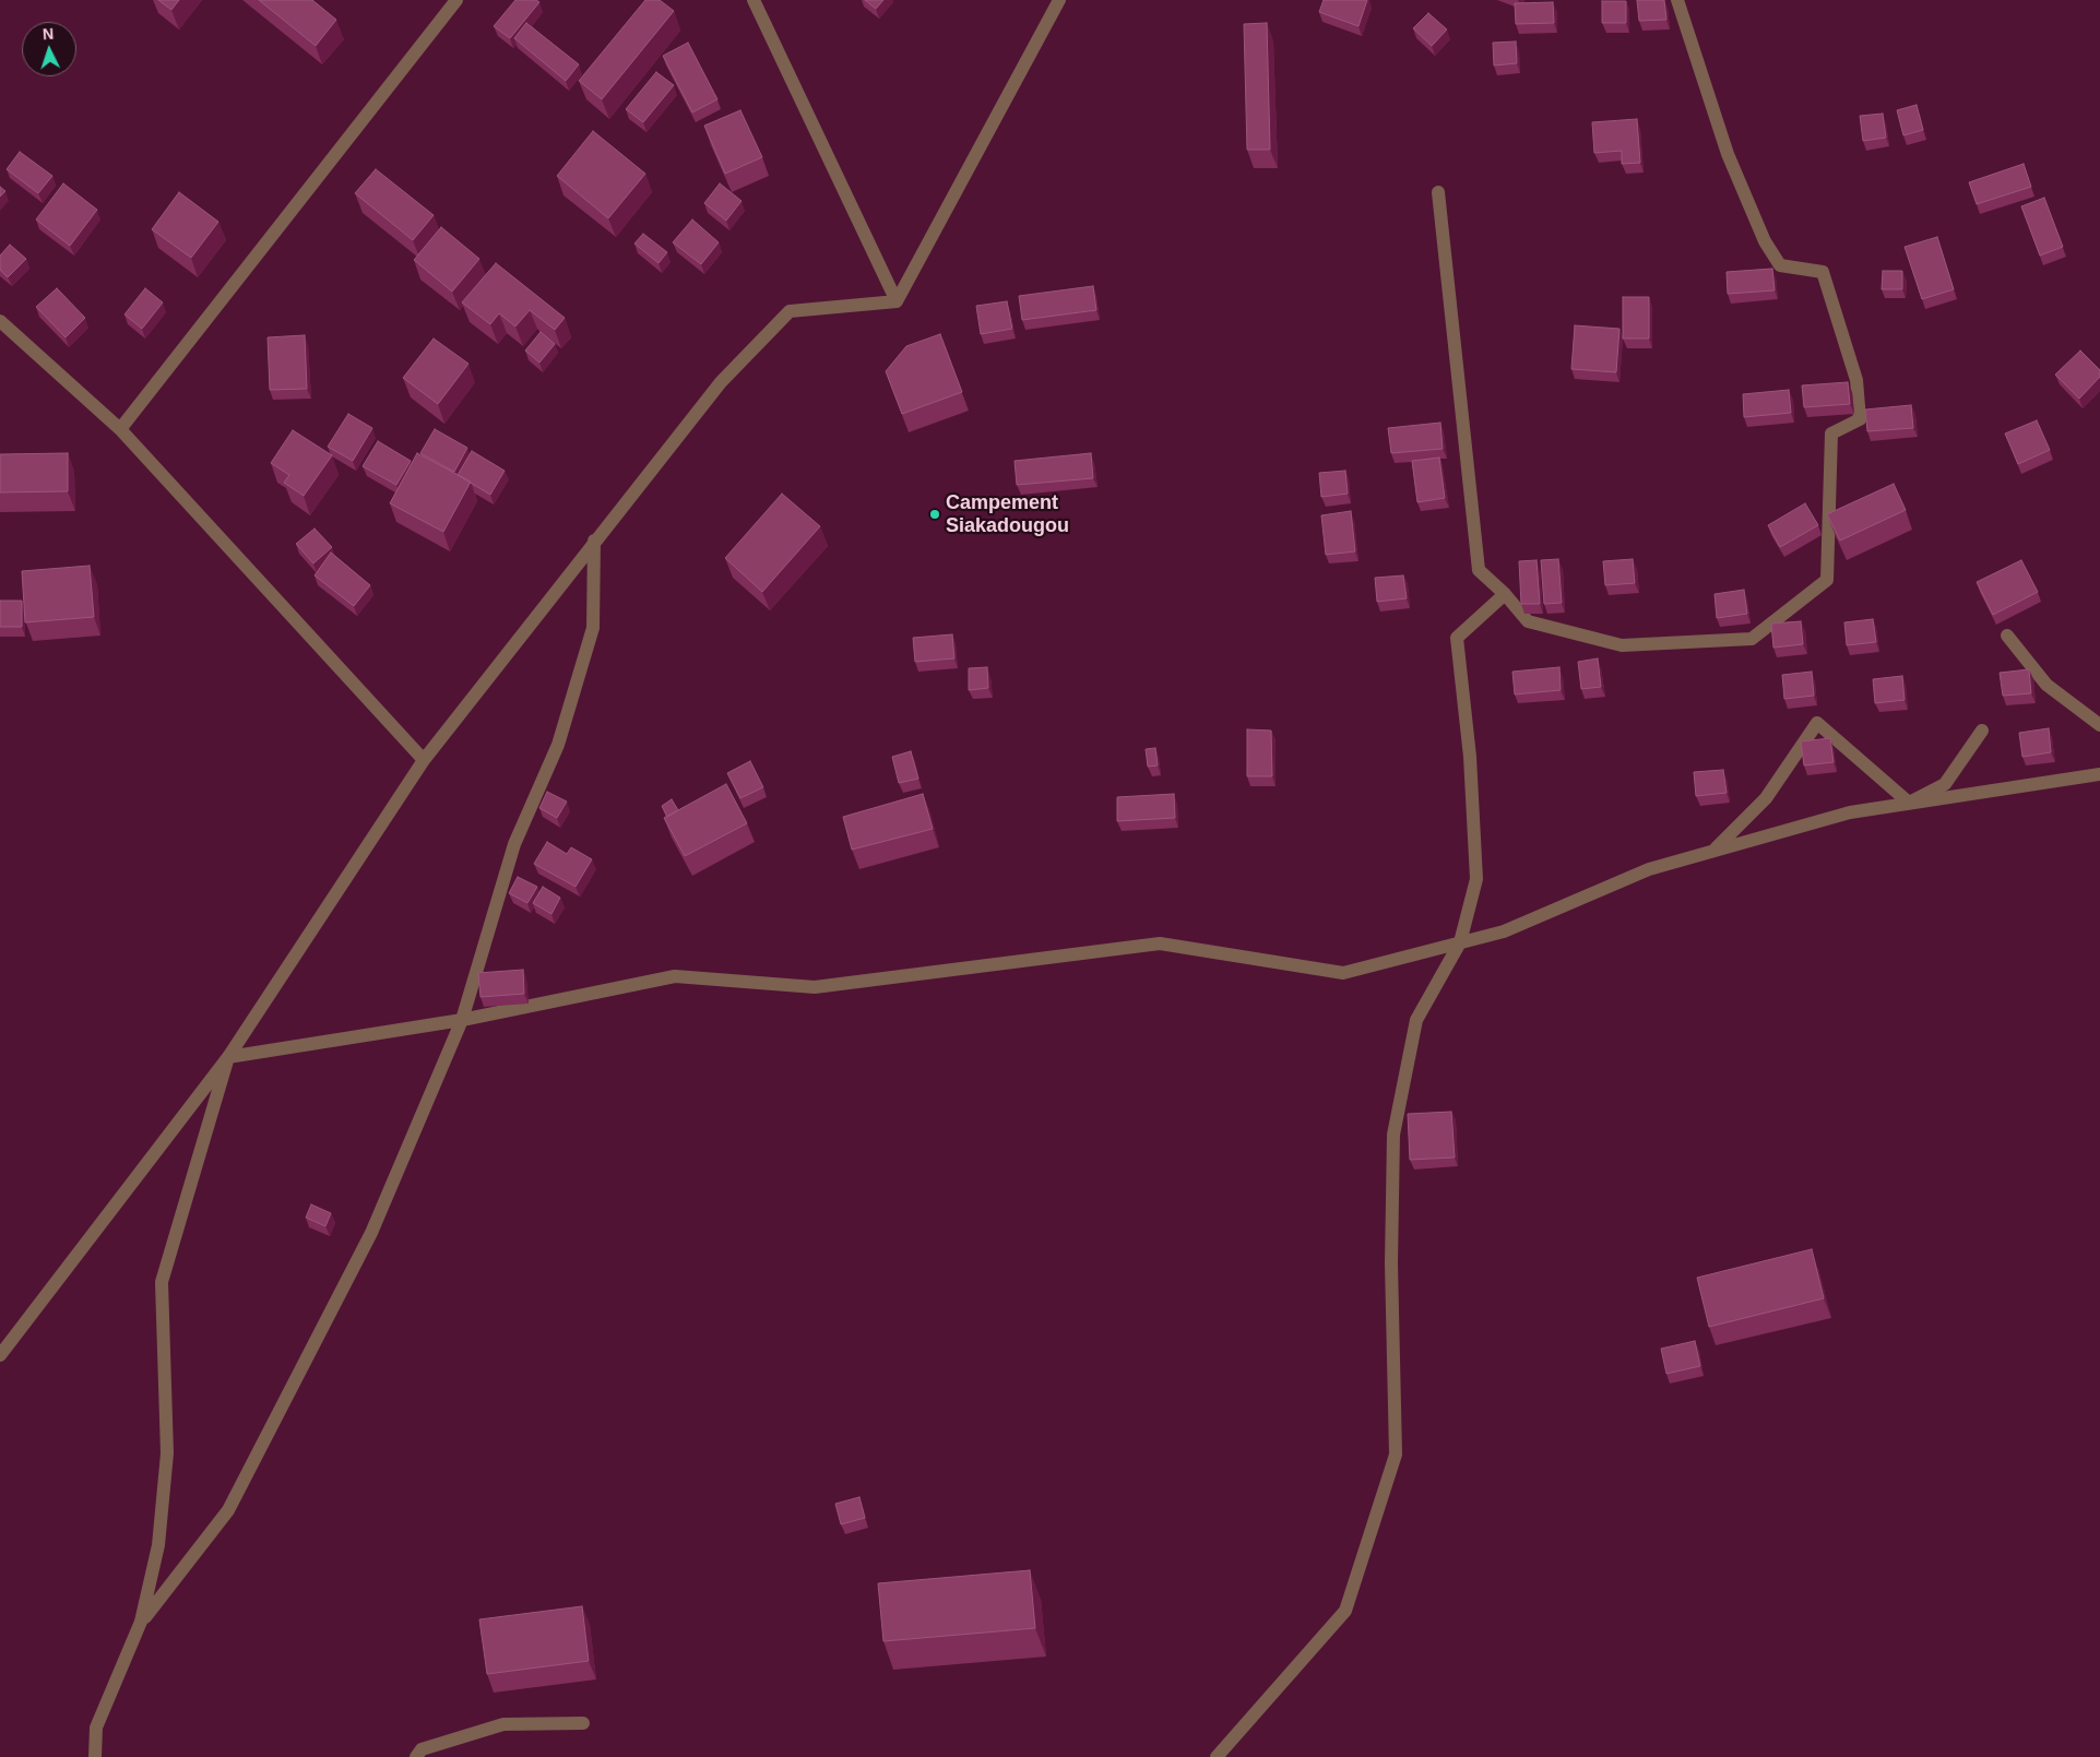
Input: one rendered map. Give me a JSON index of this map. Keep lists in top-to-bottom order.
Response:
{
  "places": ["Campement Siakadougou"],
  "north": "top"
}
